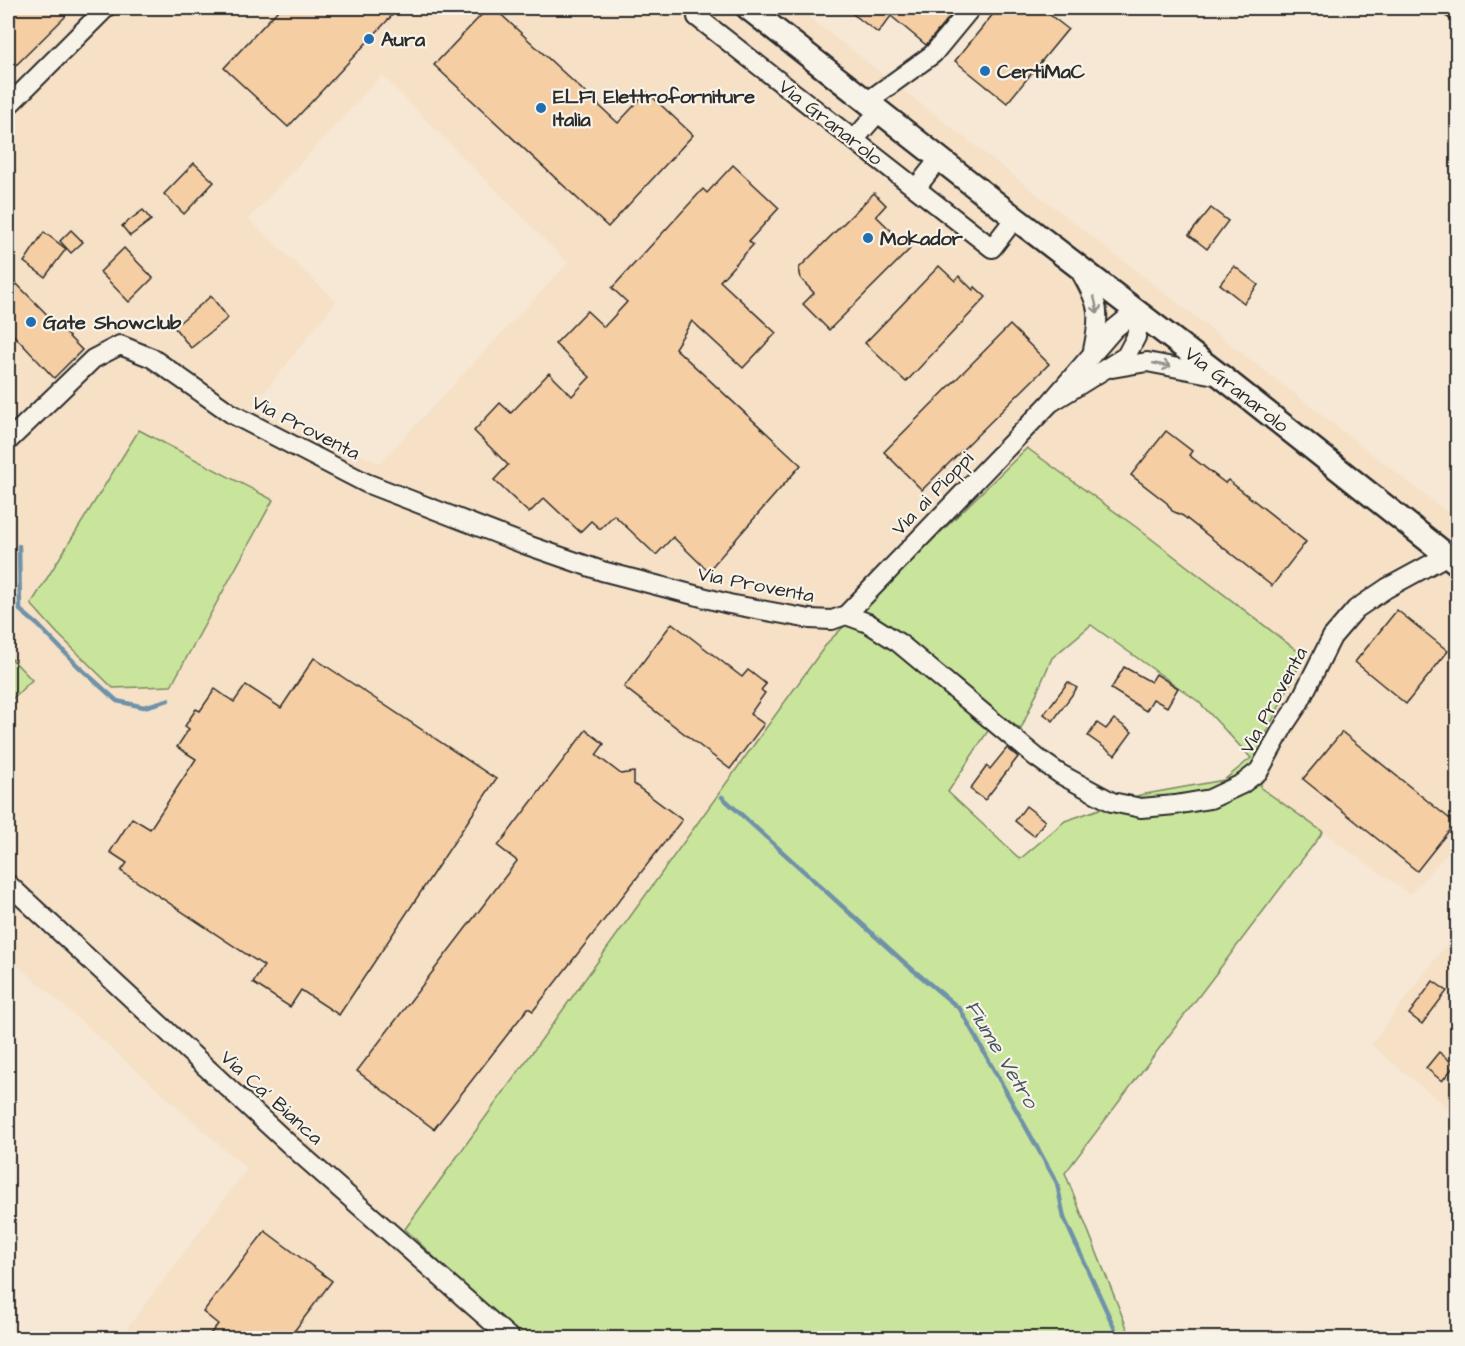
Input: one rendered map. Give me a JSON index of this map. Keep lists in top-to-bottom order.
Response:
{
  "streets": {
    "main road": ["Via Granarolo"],
    "street": ["Via Proventa", "Via ai Pioppi", "Via Ca' Bianca"]
  },
  "crossings": [
    ["Via Granarolo", "Via Proventa"],
    ["Via Granarolo", "Via ai Pioppi"],
    ["Via Proventa", "Via ai Pioppi"]
  ],
  "water": ["Fiume Vetro"],
  "places": [
    "Aura",
    "CertiMaC",
    "ELFI Elettroforniture Italia",
    "Mokador",
    "Gate Showclub"
  ]
}
